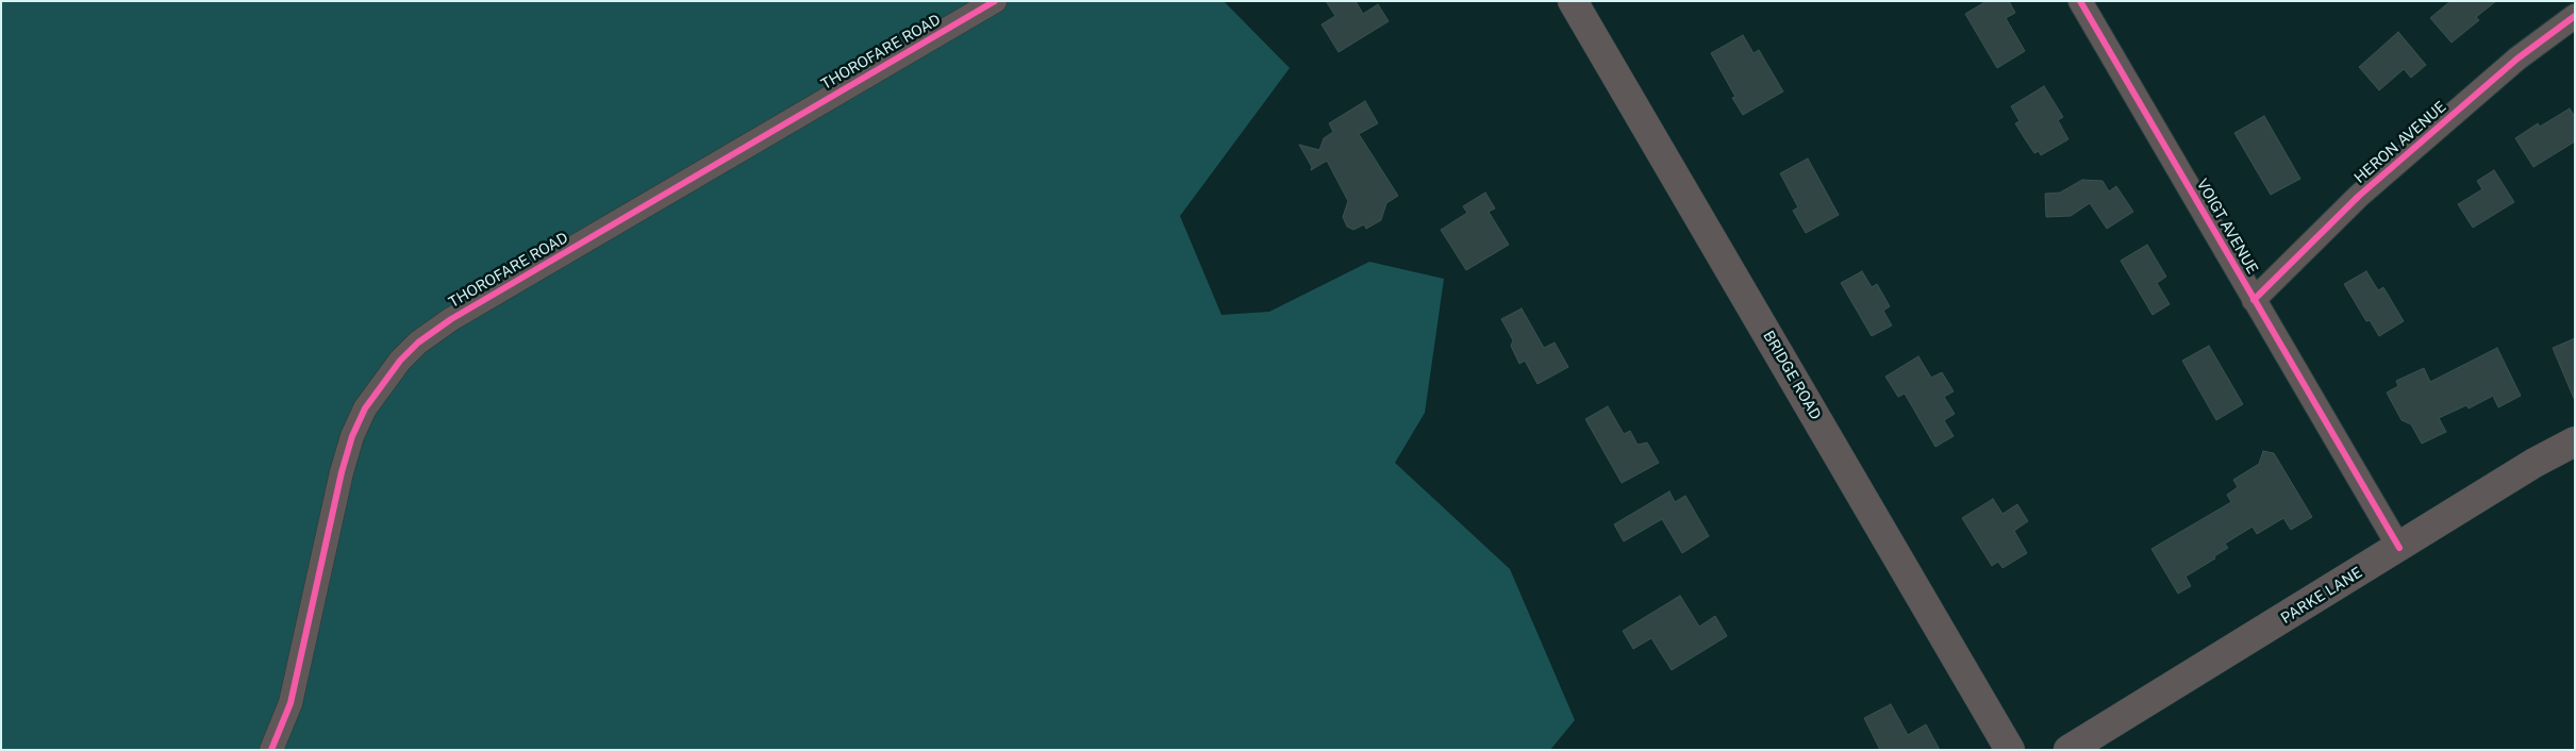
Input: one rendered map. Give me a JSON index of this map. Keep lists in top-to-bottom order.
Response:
{
  "streets": {
    "main road": ["BRIDGE ROAD", "PARKE LANE"],
    "street": ["THOROFARE ROAD", "HERON AVENUE", "VOIGT AVENUE"]
  },
  "crossings": [
    ["HERON AVENUE", "VOIGT AVENUE"],
    ["VOIGT AVENUE", "PARKE LANE"]
  ]
}
